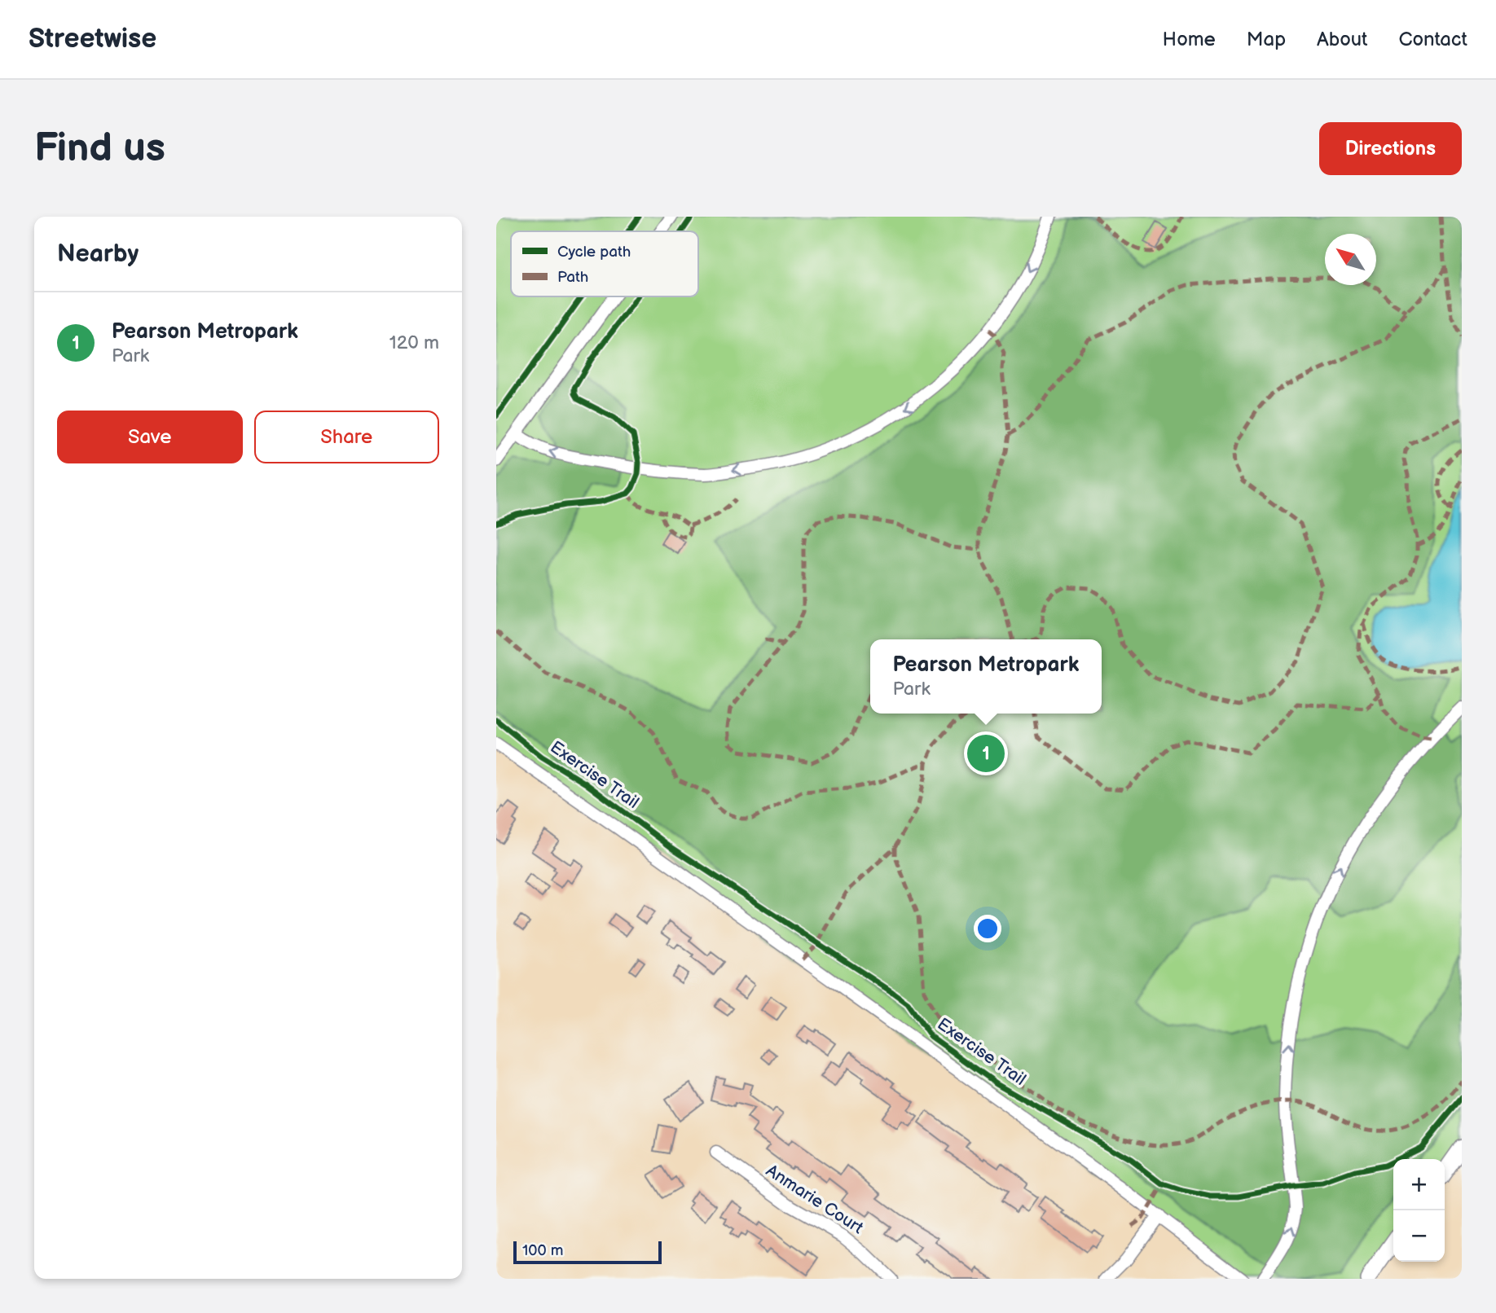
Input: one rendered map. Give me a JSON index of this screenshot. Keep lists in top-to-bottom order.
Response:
{
  "streets": {
    "street": ["Anmarie Court"],
    "cycle path": ["Exercise Trail"]
  },
  "legend": ["Cycle path", "Path"],
  "scale_bar": "100 m",
  "north": "top left",
  "page": {
    "header": "Streetwise",
    "nav": [
      "Home",
      "Map",
      "About",
      "Contact"
    ],
    "buttons": [
      "Directions",
      ["Save", "Share"]
    ],
    "title": "Find us",
    "heading": "Nearby",
    "list": [
      {
        "mark": "1",
        "name": "Pearson Metropark",
        "note": "Park",
        "value": "120 m"
      }
    ],
    "popup": ["Pearson Metropark", "Park"],
    "pins": "1",
    "map_buttons": ["+", "−"],
    "scale": "100 m"
  }
}
